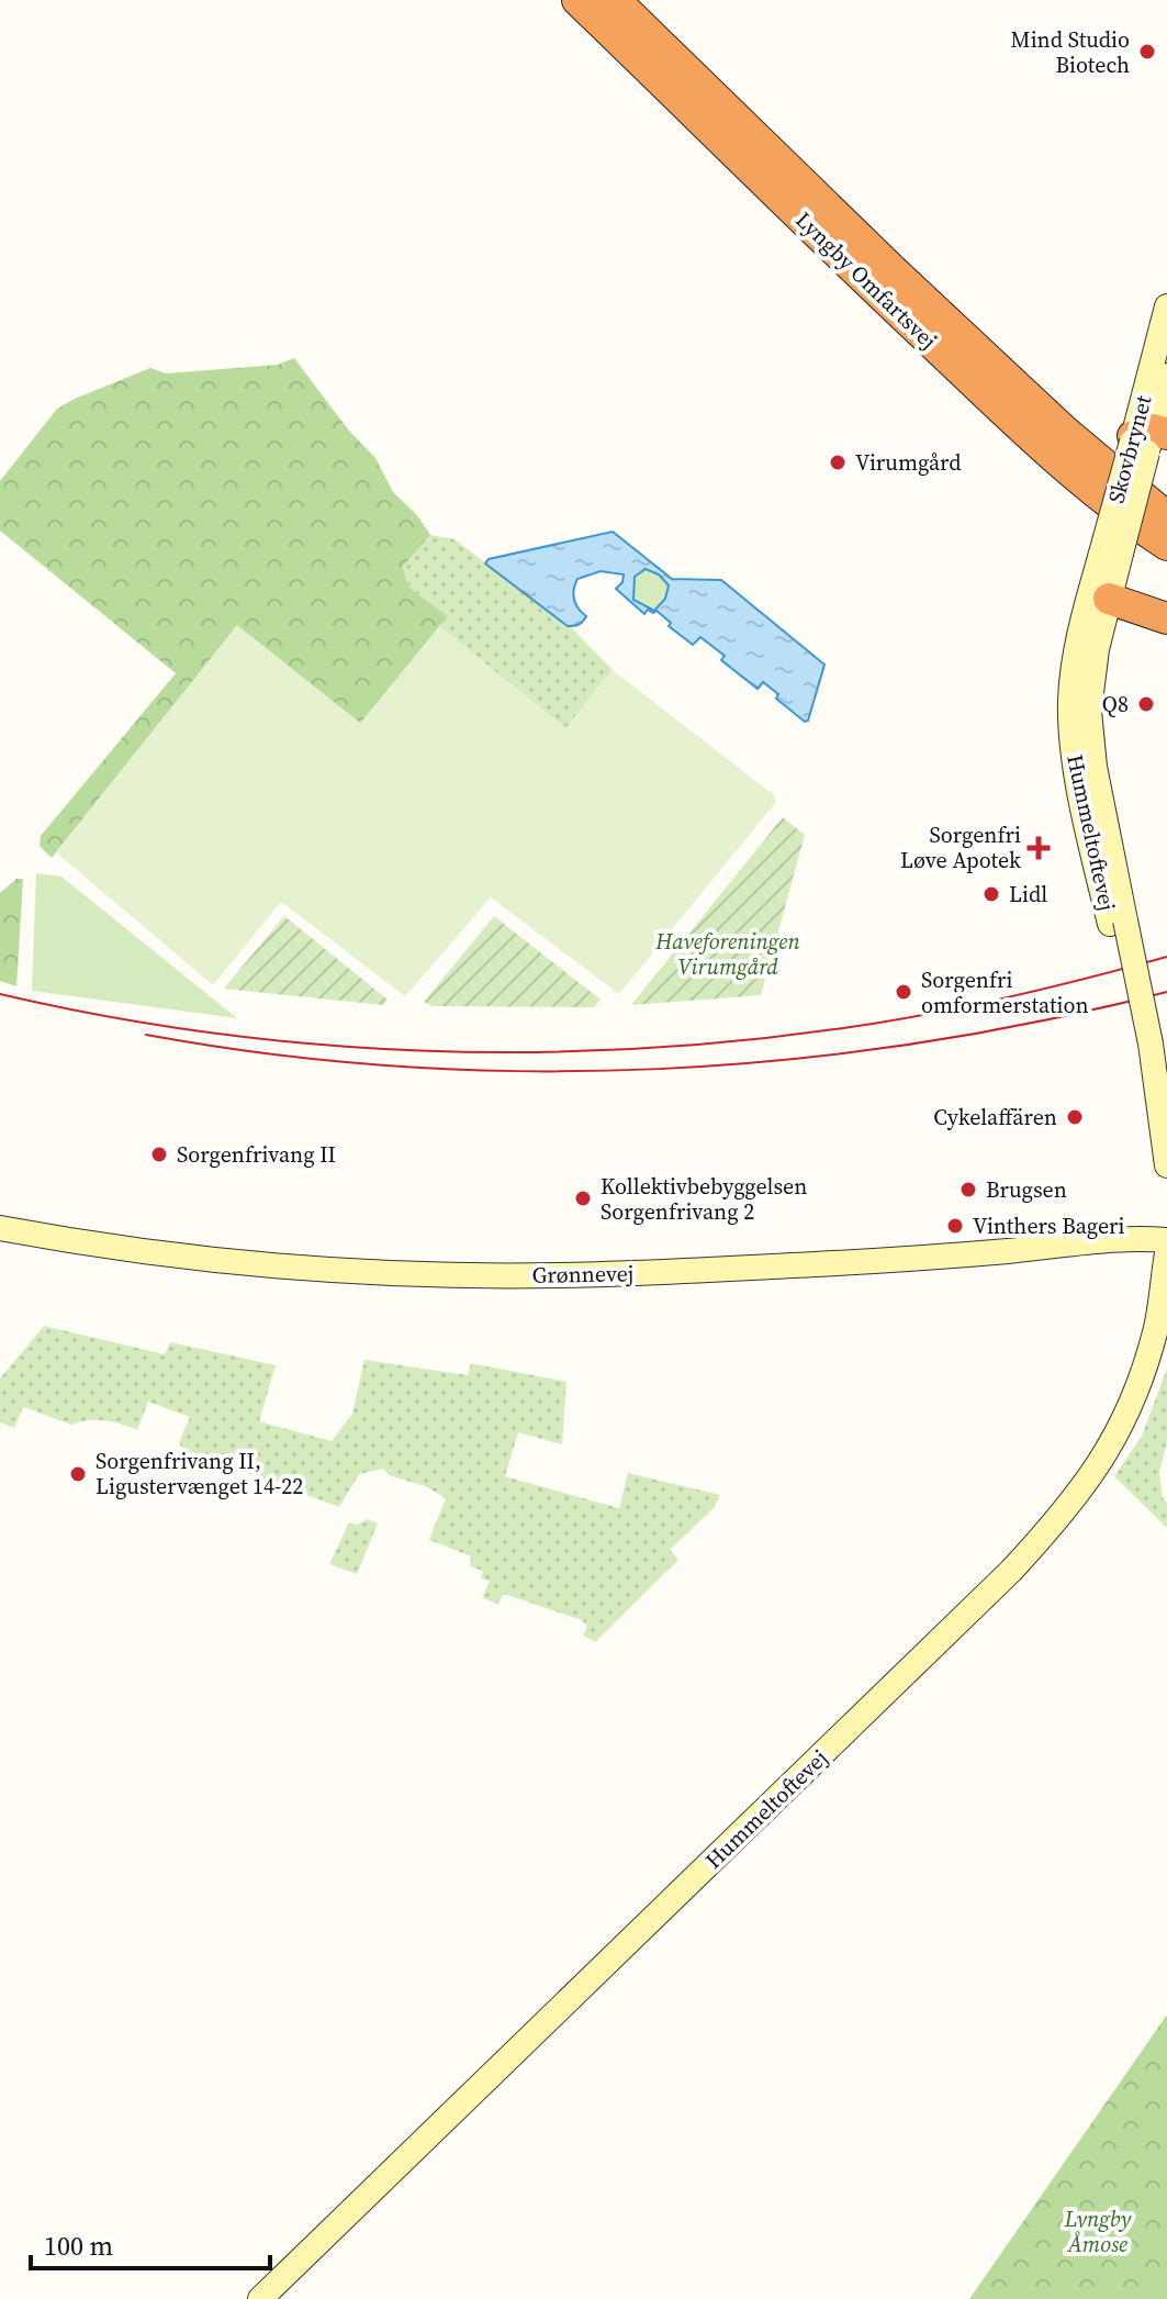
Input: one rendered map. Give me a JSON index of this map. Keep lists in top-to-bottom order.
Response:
{
  "streets": {
    "highway": ["Lyngby Omfartsvej"],
    "street": ["Skovbrynet", "Hummeltoftevej", "Grønnevej"]
  },
  "crossings": [
    ["Skovbrynet", "Hummeltoftevej"]
  ],
  "parks": ["Haveforeningen Virumgård", "Lyngby Åmose"],
  "places": {
    "other": [
      "Mind Studio Biotech",
      "Virumgård",
      "Q8",
      "Lidl",
      "Sorgenfri omformerstation",
      "Cykelaffären",
      "Sorgenfrivang II",
      "Brugsen",
      "Kollektivbebyggelsen Sorgenfrivang 2",
      "Vinthers Bageri",
      "Sorgenfrivang II, Ligustervænget 14-22"
    ],
    "health": ["Sorgenfri Løve Apotek"]
  },
  "scale_bar": "100 m"
}
